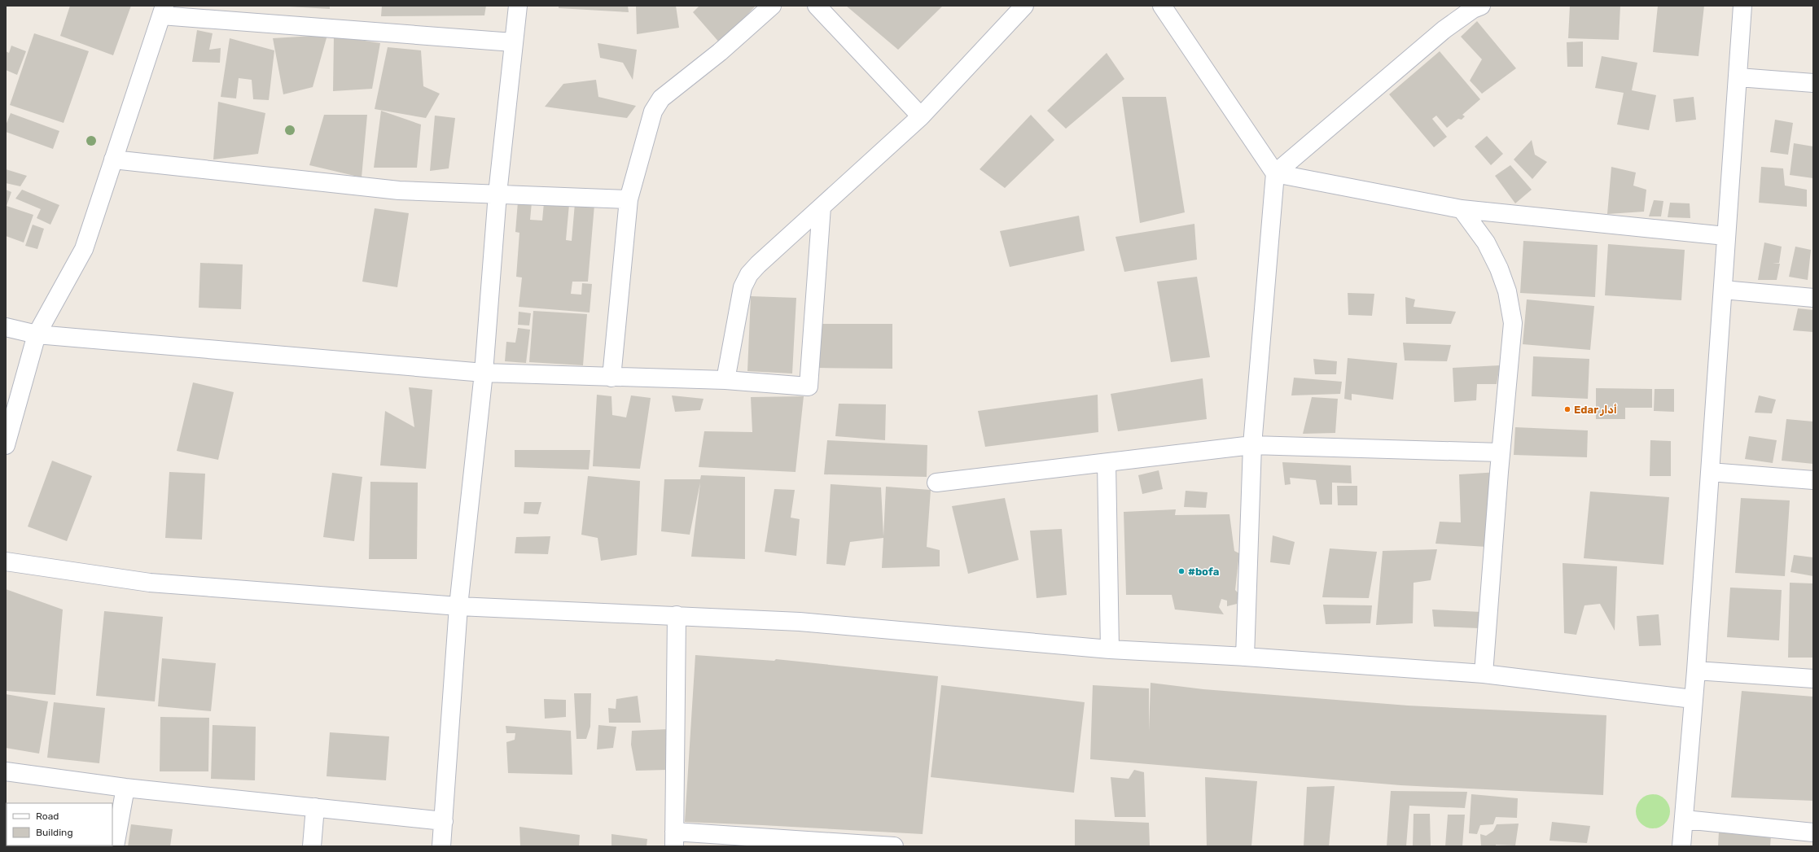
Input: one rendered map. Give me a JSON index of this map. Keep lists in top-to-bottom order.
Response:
{
  "places": ["Edar أدار", "#bofa"],
  "legend": ["Road", "Building"]
}
